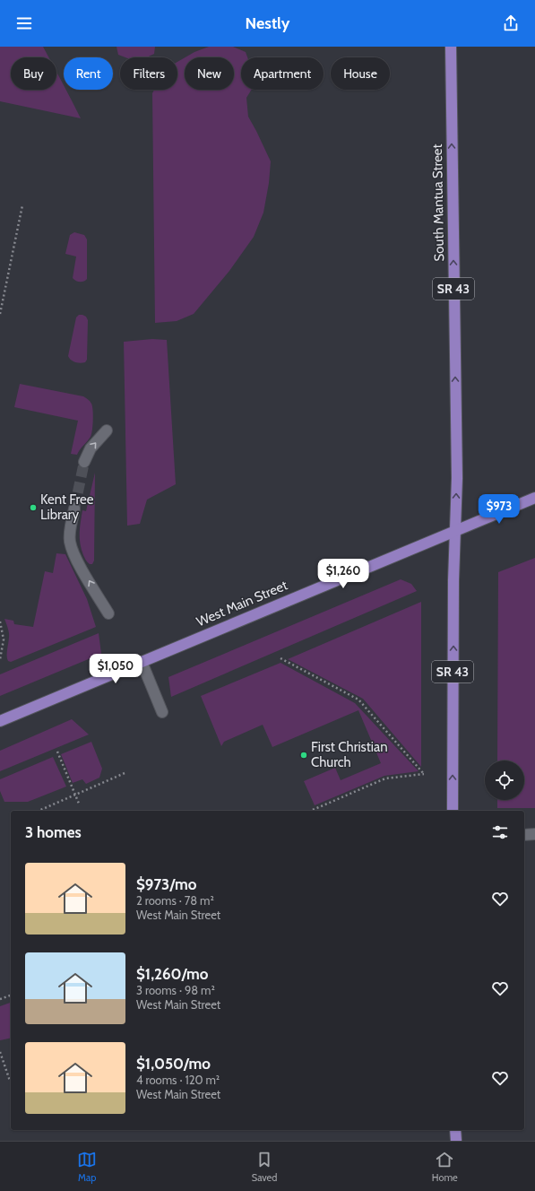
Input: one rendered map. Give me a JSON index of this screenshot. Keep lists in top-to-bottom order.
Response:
{
  "streets": {
    "main road": ["South Mantua Street", "SR 43", "West Main Street"]
  },
  "crossings": [
    ["South Mantua Street", "SR 43"],
    ["South Mantua Street", "West Main Street"],
    ["SR 43", "West Main Street"]
  ],
  "one_way": ["South Mantua Street"],
  "places": ["Kent Free Library", "First Christian Church"],
  "page": {
    "header": "Nestly",
    "chip": [
      "Buy",
      "Rent",
      "Filters",
      "New",
      "Apartment",
      "House"
    ],
    "price": ["$973", "$1,260", "$1,050"],
    "heading": "3 homes",
    "list": [
      {
        "name": "$973/mo",
        "note": "2 rooms · 78 m² · West Main Street"
      },
      {
        "name": "$1,260/mo",
        "note": "3 rooms · 98 m² · West Main Street"
      },
      {
        "name": "$1,050/mo",
        "note": "4 rooms · 120 m² · West Main Street"
      }
    ],
    "tabs": ["Map", "Saved", "Home"]
  }
}
